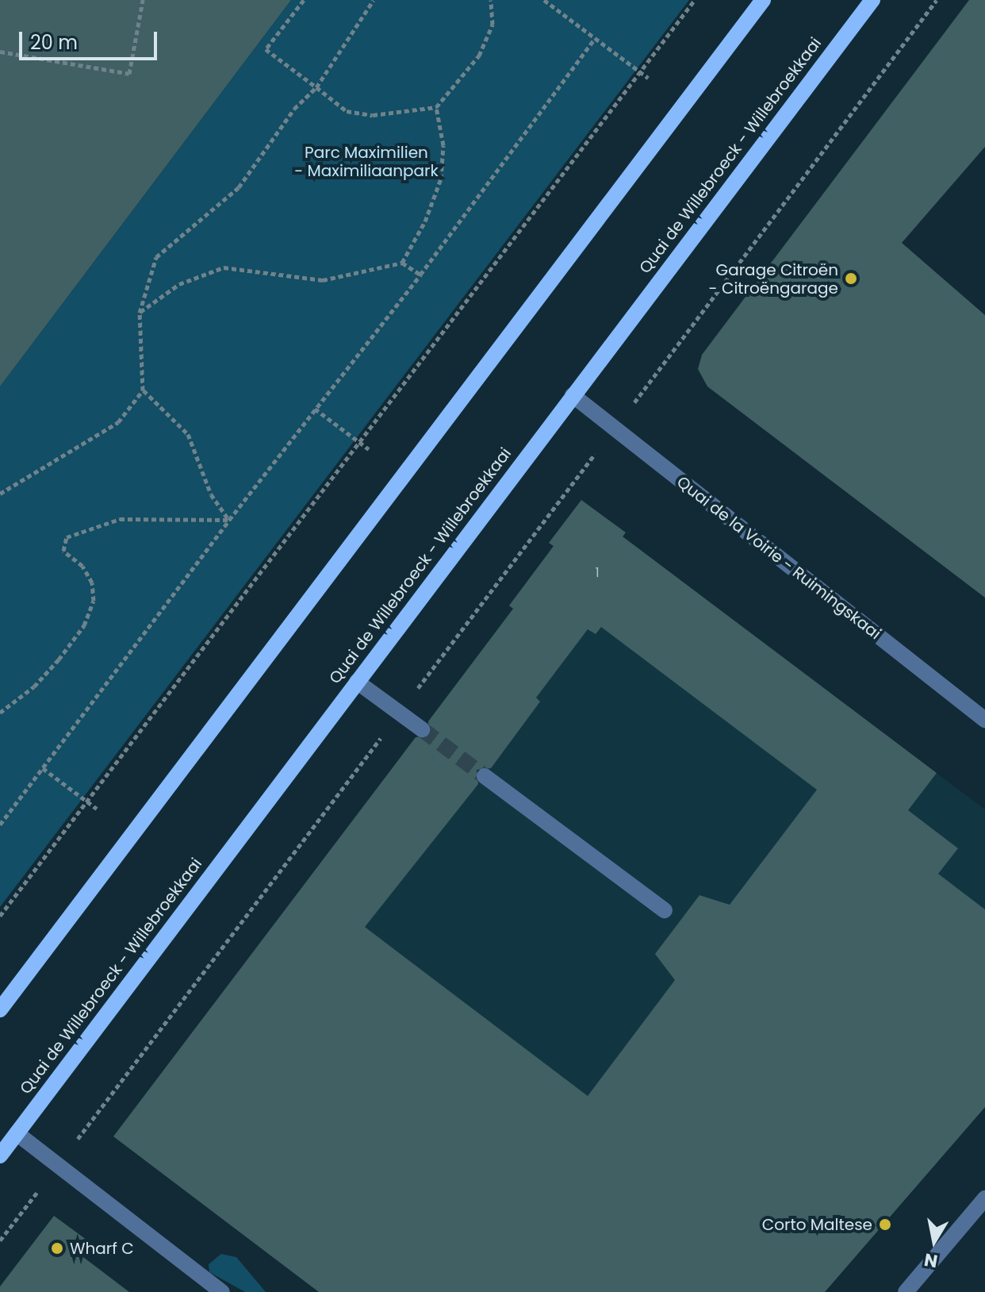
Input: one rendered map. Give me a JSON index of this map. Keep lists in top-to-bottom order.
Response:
{
  "streets": {
    "main road": ["Quai de Willebroeck - Willebroekkaai"],
    "street": ["Quai de la Voirie - Ruimingskaai"]
  },
  "crossings": [
    ["Quai de Willebroeck - Willebroekkaai", "Quai de la Voirie - Ruimingskaai"]
  ],
  "parks": ["Parc Maximilien - Maximiliaanpark"],
  "places": ["Garage Citroën - Citroëngarage", "Corto Maltese", "Wharf C"],
  "house_numbers": ["1"],
  "scale_bar": "20 m",
  "north": "bottom"
}
